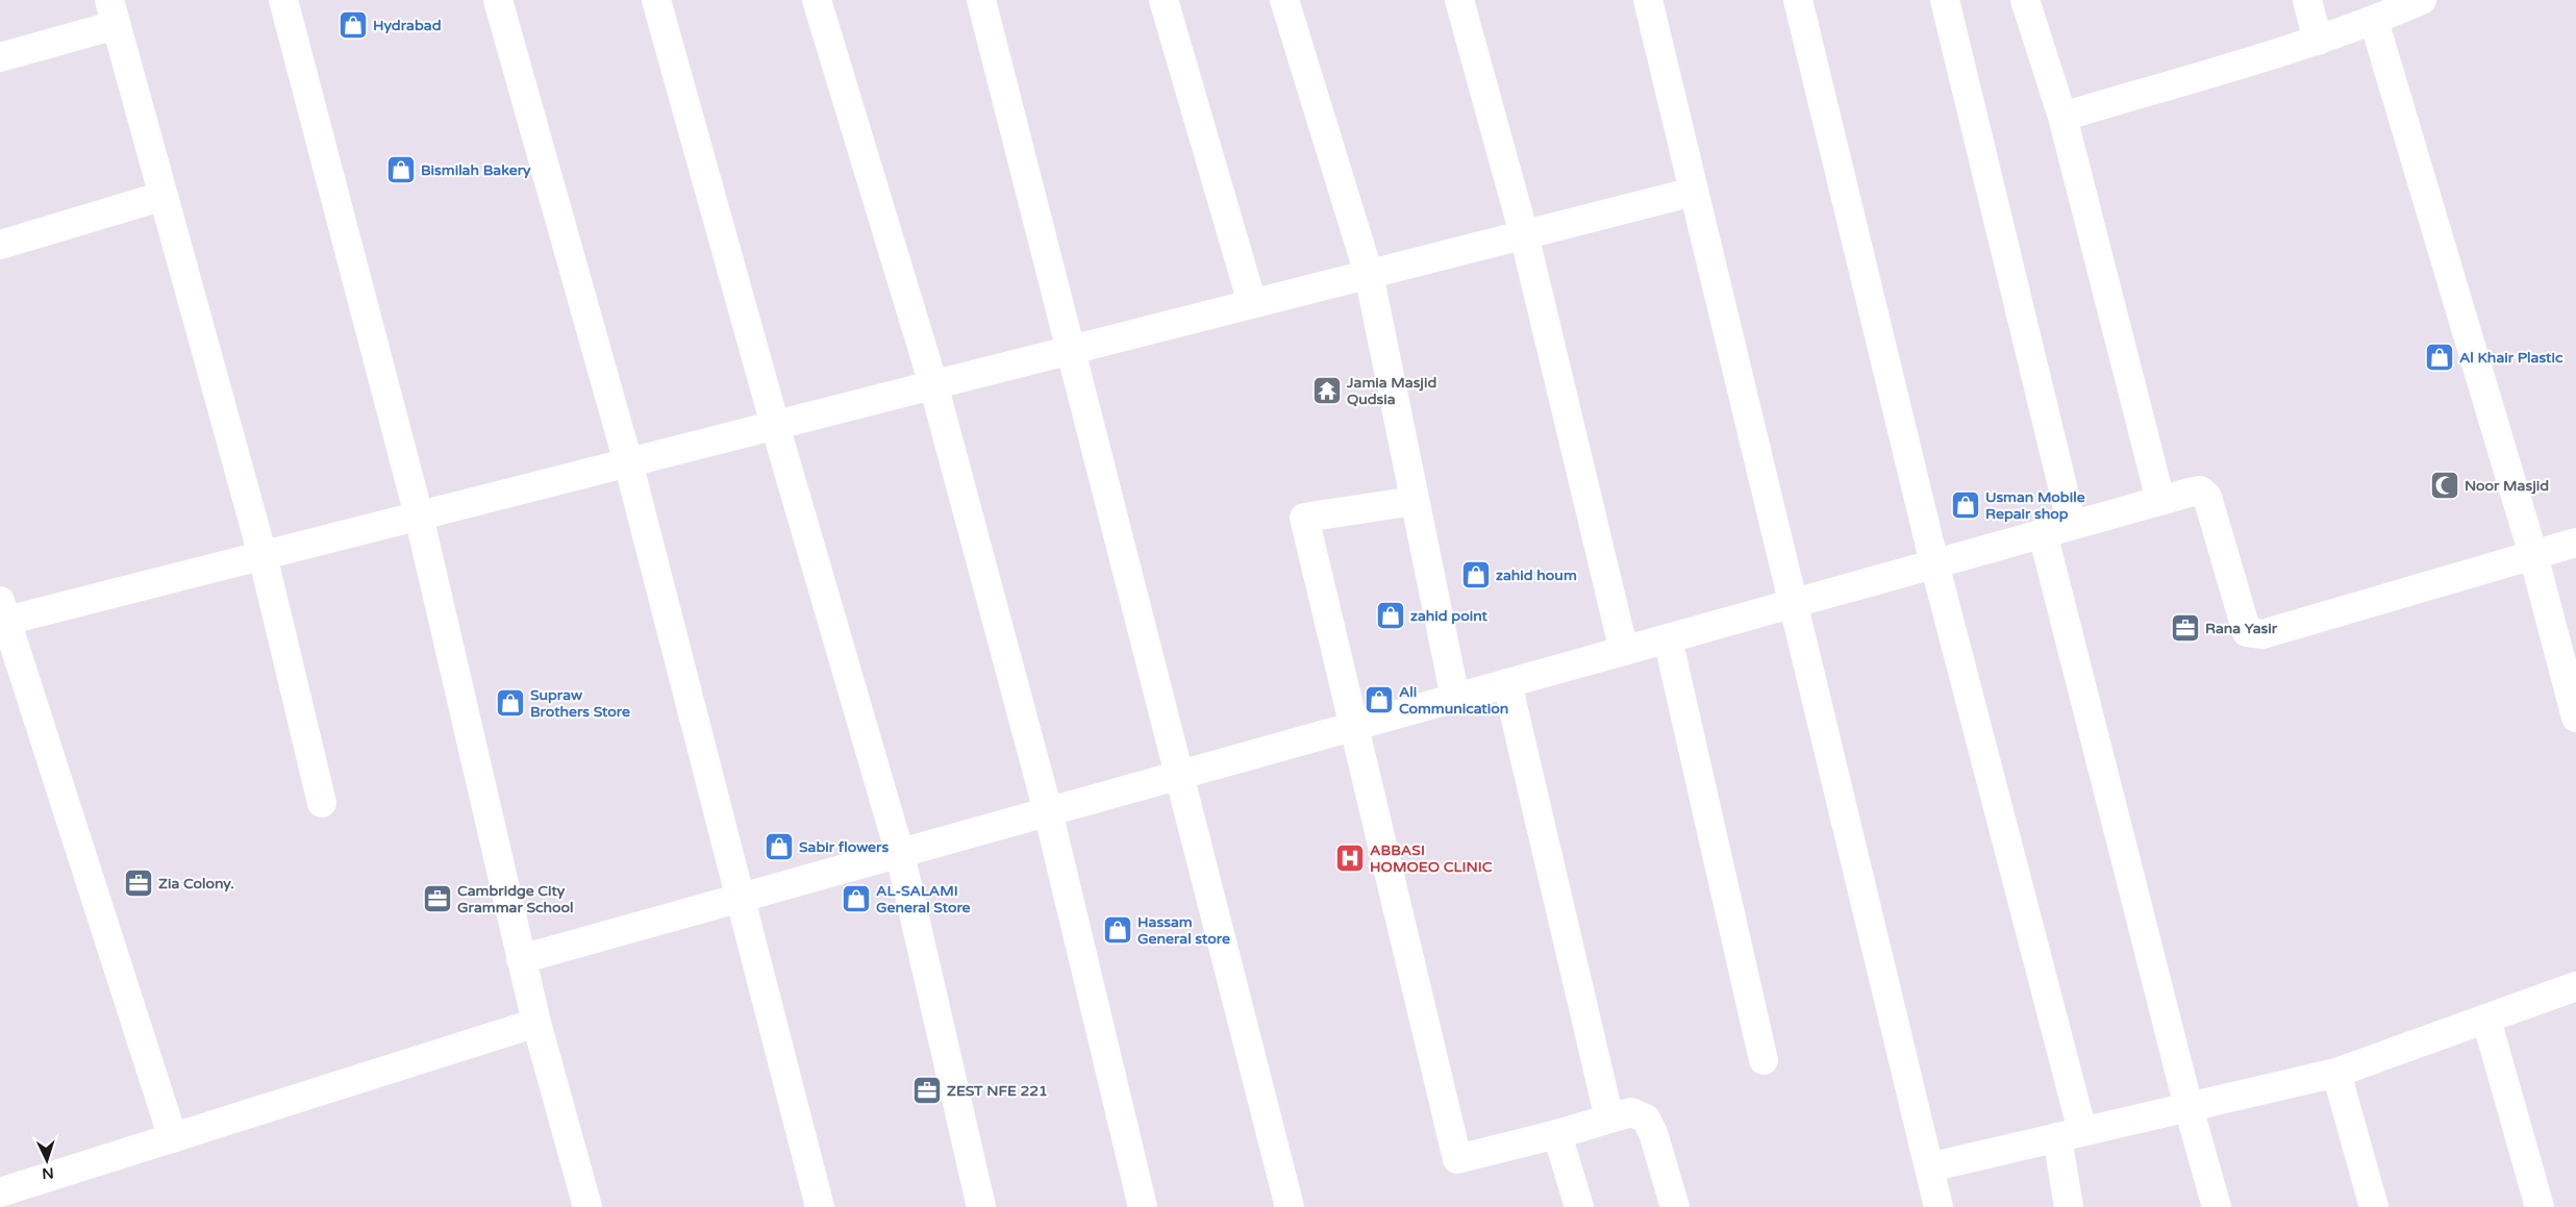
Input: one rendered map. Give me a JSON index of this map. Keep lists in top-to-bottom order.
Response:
{
  "places": {
    "shop": [
      "Hydrabad",
      "Bismilah Bakery",
      "Al Khair Plastic",
      "Usman Mobile Repair shop",
      "zahid houm",
      "zahid point",
      "Ali Communication",
      "Supraw Brothers Store",
      "Sabir flowers",
      "AL-SALAMI General Store",
      "Hassam General store"
    ],
    "temple": ["Jamia Masjid Qudsia"],
    "mosque": ["Noor Masjid"],
    "office": [
      "Rana Yasir",
      "Zia Colony.",
      "Cambridge City Grammar School",
      "ZEST NFE 221"
    ],
    "hospital": ["ABBASI HOMOEO CLINIC"]
  },
  "north": "bottom"
}
